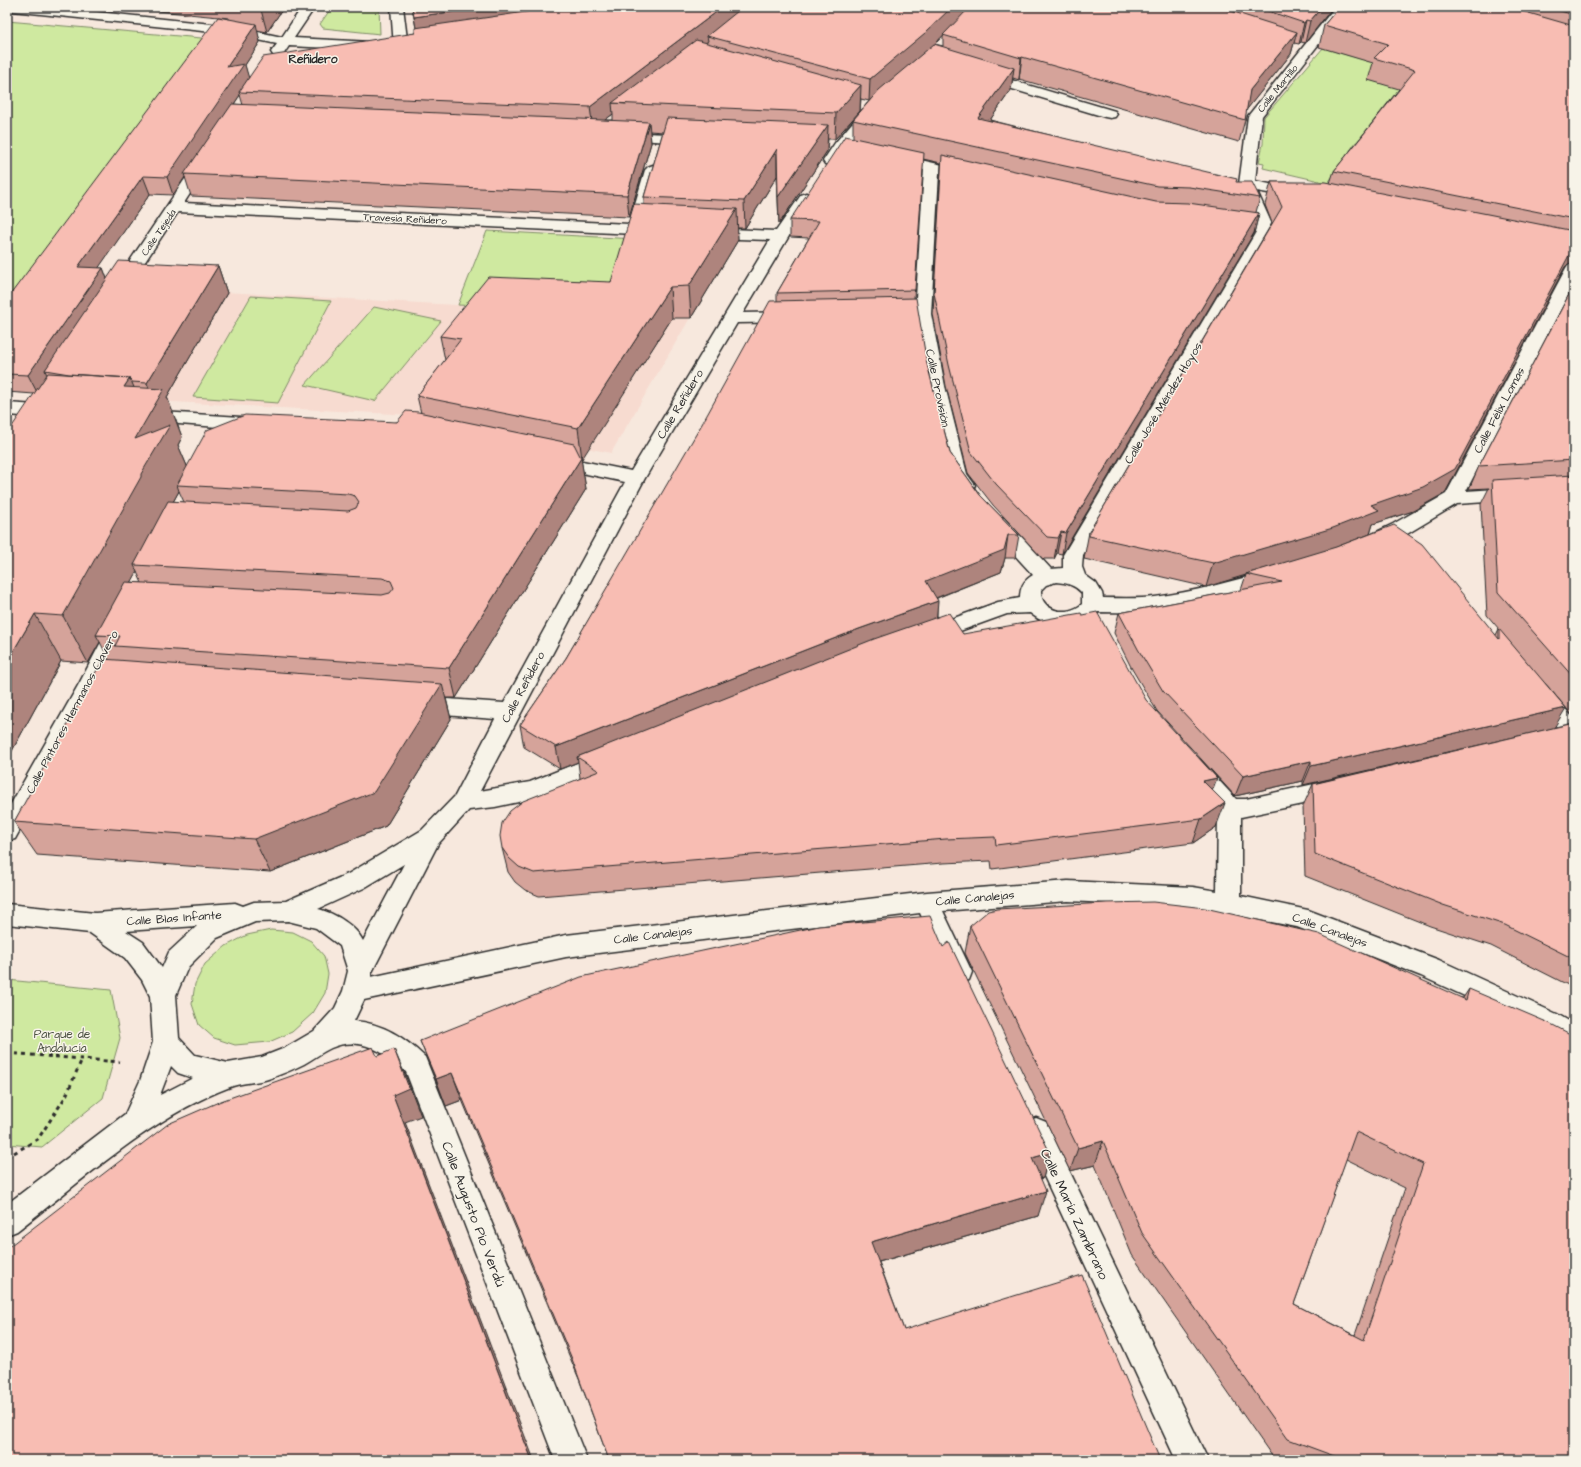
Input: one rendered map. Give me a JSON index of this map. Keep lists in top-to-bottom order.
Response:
{
  "streets": {
    "street": [
      "Calle Martillo",
      "Travesía Reñidero",
      "Calle Tejeda",
      "Calle Provisión",
      "Calle José Méndez Hoyos",
      "Calle Reñidero",
      "Calle Félix Lomas",
      "Calle Pintores Hermanos Clavero",
      "Calle Canalejas",
      "Calle Blas Infante",
      "Calle Augusto Pío Verdú",
      "Calle María Zambrano"
    ]
  },
  "crossings": [
    ["Travesía Reñidero", "Calle Tejeda"],
    ["Calle Provisión", "Calle José Méndez Hoyos"],
    ["Calle Reñidero", "Calle Canalejas"],
    ["Calle Reñidero", "Calle Blas Infante"],
    ["Calle Reñidero", "Calle Augusto Pío Verdú"]
  ],
  "districts": ["Reñidero"],
  "parks": ["Parque de Andalucía"]
}
